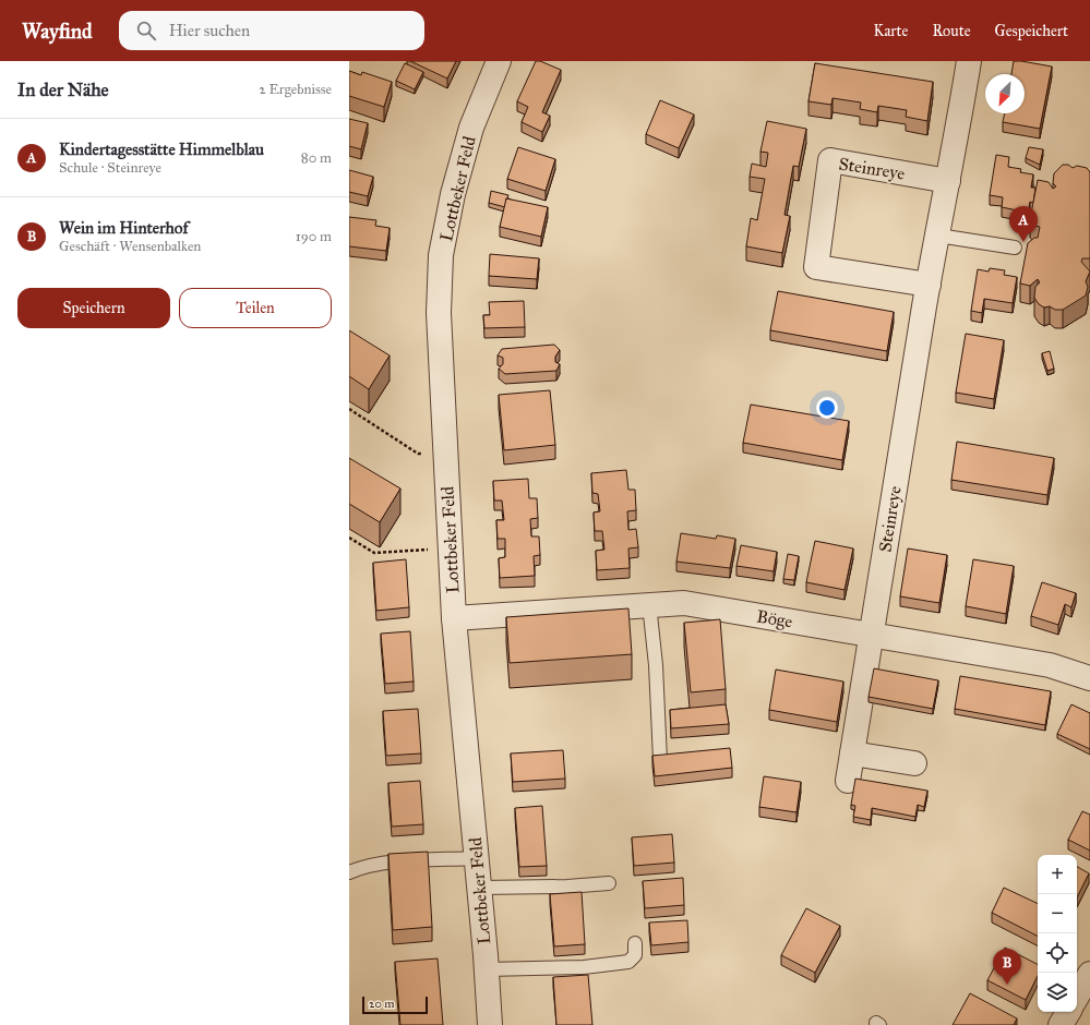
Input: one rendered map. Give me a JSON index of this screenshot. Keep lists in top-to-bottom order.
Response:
{
  "streets": {
    "street": ["Steinreye", "Lottbeker Feld", "Böge"]
  },
  "crossings": [
    ["Steinreye", "Böge"],
    ["Lottbeker Feld", "Böge"]
  ],
  "scale_bar": "20 m",
  "north": "bottom left",
  "page": {
    "header": "Wayfind",
    "search": "Hier suchen",
    "nav": ["Karte", "Route", "Gespeichert"],
    "heading": ["In der Nähe", "2 Ergebnisse"],
    "list": [
      {
        "mark": "A",
        "name": "Kindertagesstätte Himmelblau",
        "note": "Schule · Steinreye",
        "value": "80 m"
      },
      {
        "mark": "B",
        "name": "Wein im Hinterhof",
        "note": "Geschäft · Wensenbalken",
        "value": "190 m"
      }
    ],
    "pins": ["A", "B"],
    "buttons": ["Speichern", "Teilen"],
    "map_buttons": ["+", "−"],
    "scale": "20 m"
  }
}
